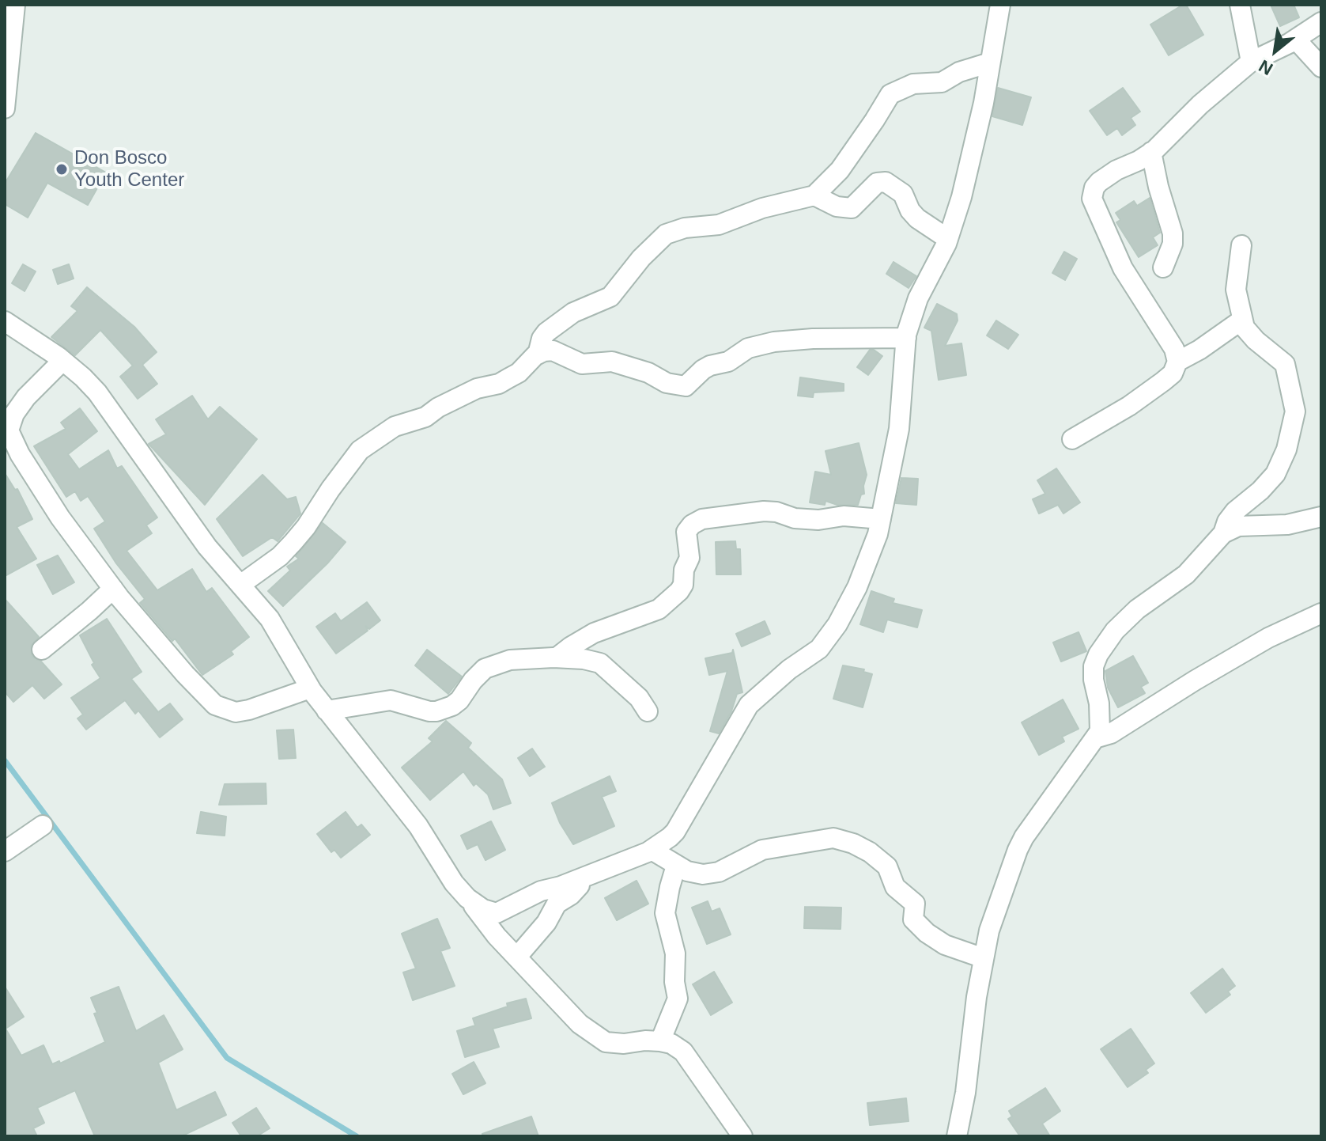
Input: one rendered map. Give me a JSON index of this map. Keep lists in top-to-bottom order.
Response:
{
  "places": ["Don Bosco Youth Center"],
  "north": "bottom left"
}
